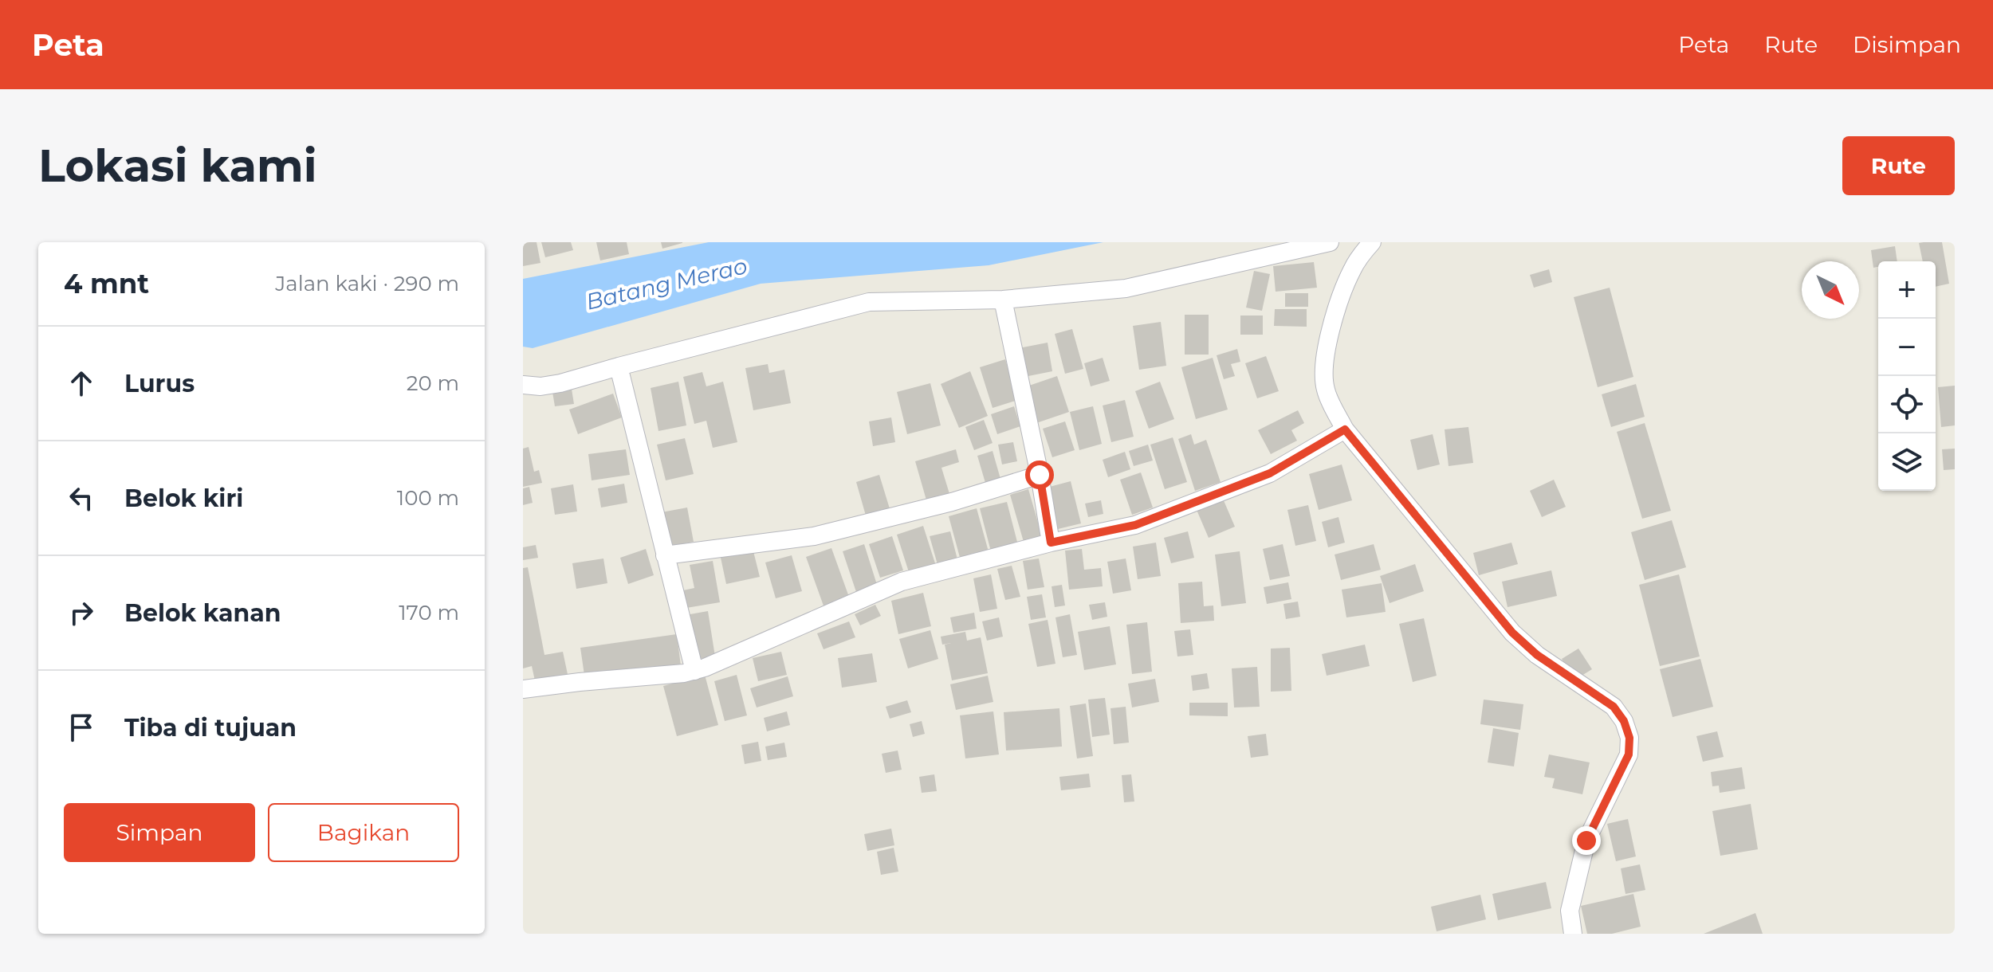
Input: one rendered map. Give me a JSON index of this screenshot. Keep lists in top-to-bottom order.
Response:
{
  "water": ["Batang Merao"],
  "north": "bottom right",
  "page": {
    "header": "Peta",
    "nav": ["Peta", "Rute", "Disimpan"],
    "buttons": [
      "Rute",
      ["Simpan", "Bagikan"]
    ],
    "title": "Lokasi kami",
    "heading": ["4 mnt", "Jalan kaki · 290 m"],
    "map_buttons": ["+", "−"],
    "list": [
      ["Lurus", "20 m"],
      ["Belok kiri", "100 m"],
      ["Belok kanan", "170 m"],
      "Tiba di tujuan"
    ]
  }
}
